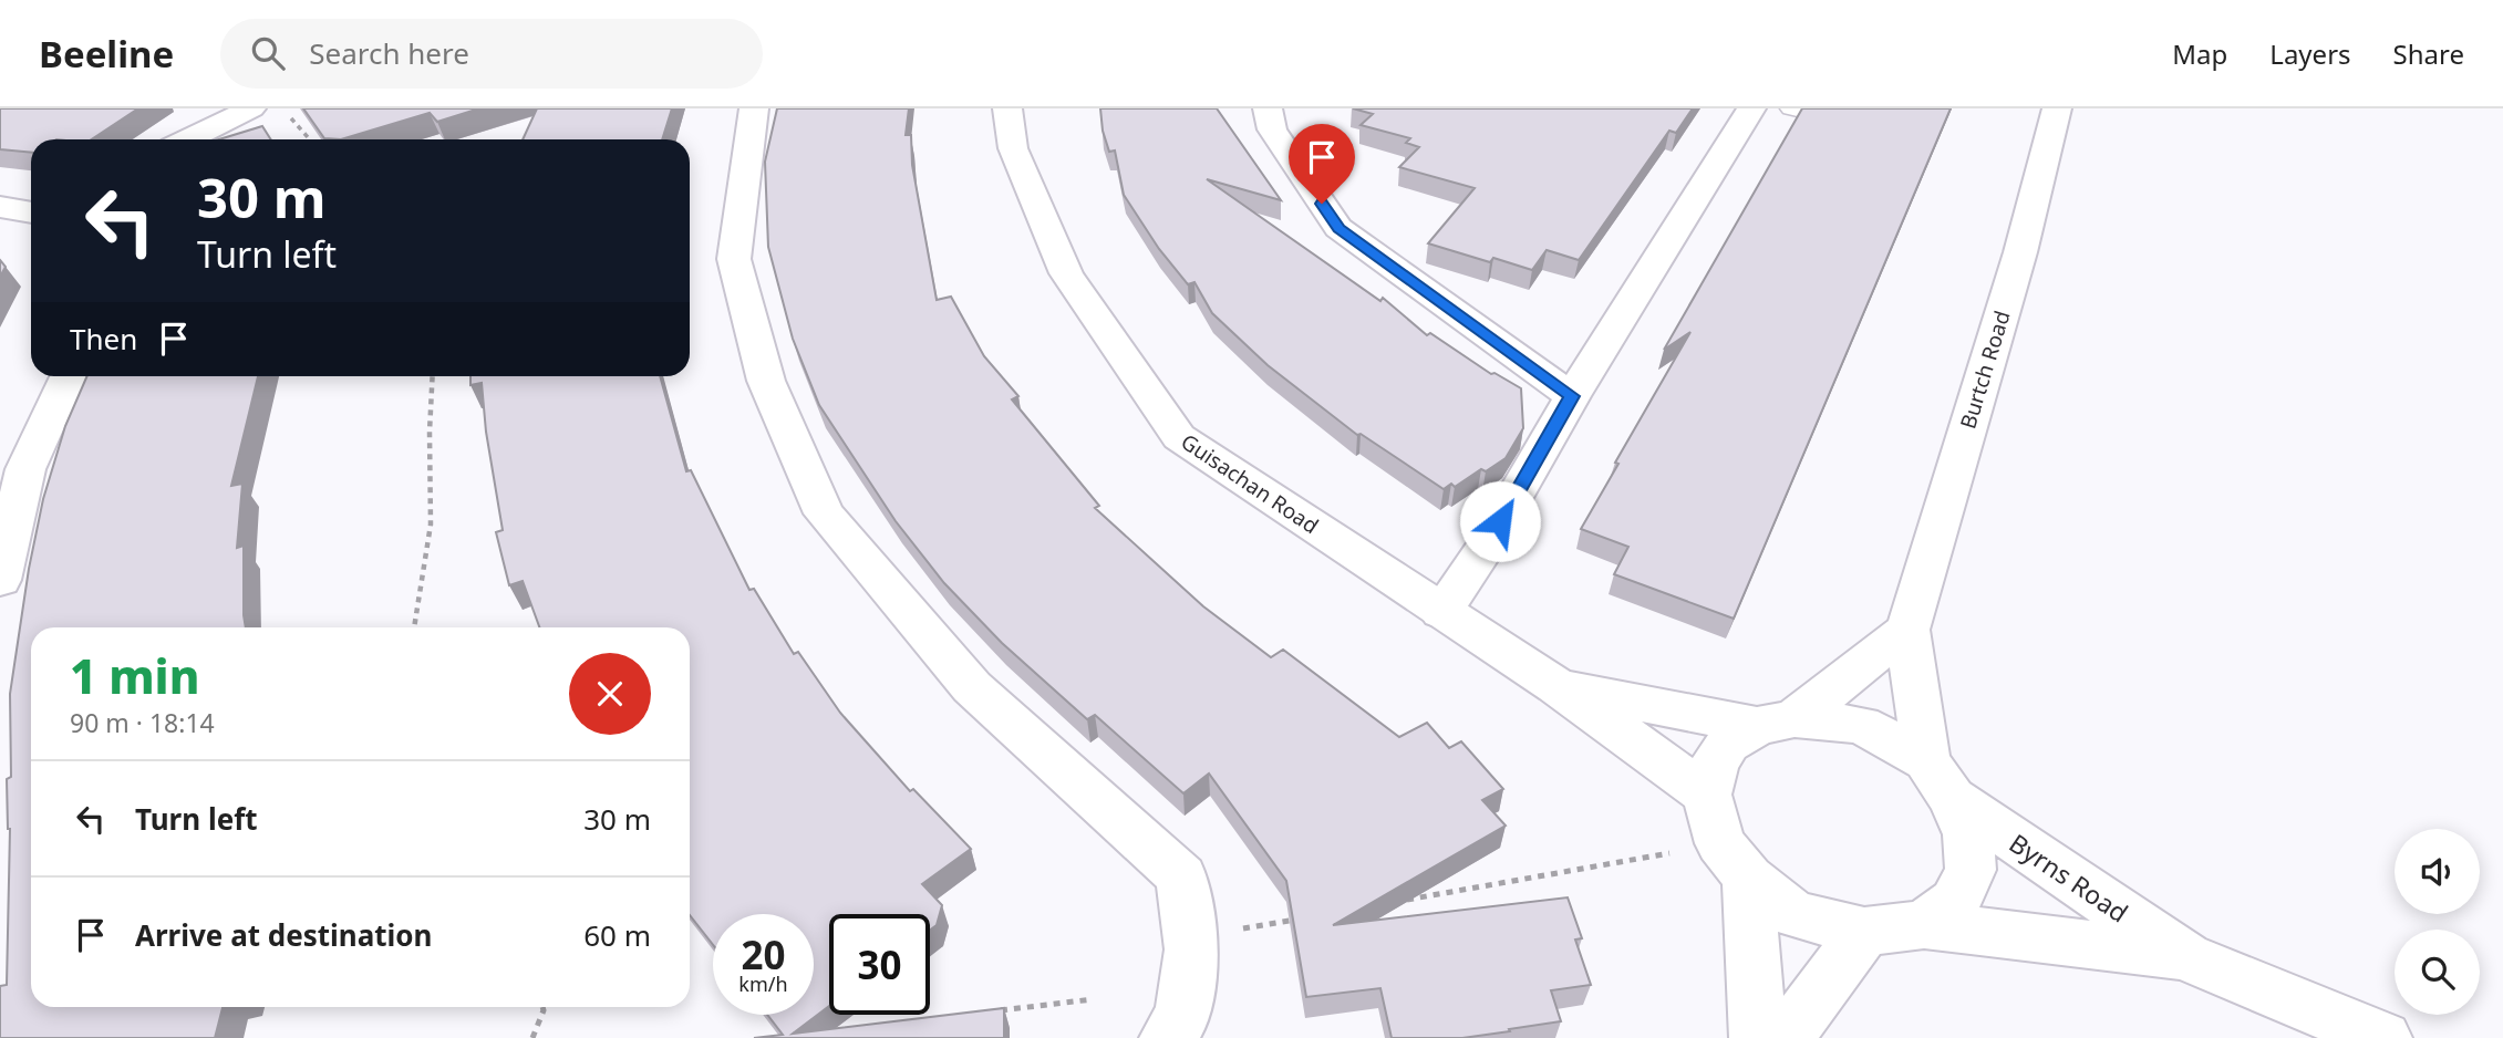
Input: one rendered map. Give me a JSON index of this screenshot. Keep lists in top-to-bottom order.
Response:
{
  "streets": {
    "street": ["Burtch Road", "Guisachan Road", "Byrns Road"]
  },
  "crossings": [
    ["Burtch Road", "Guisachan Road"],
    ["Burtch Road", "Byrns Road"],
    ["Guisachan Road", "Byrns Road"]
  ],
  "page": {
    "header": "Beeline",
    "search": "Search here",
    "nav": ["Map", "Layers", "Share"],
    "turn": ["30 m", "Turn left"],
    "then": "Then",
    "heading": ["1 min", "90 m · 18:14"],
    "list": [
      {
        "name": "Turn left",
        "value": "30 m"
      },
      {
        "name": "Arrive at destination",
        "value": "60 m"
      }
    ],
    "speed": "20 km/h",
    "limit": "30"
  }
}
